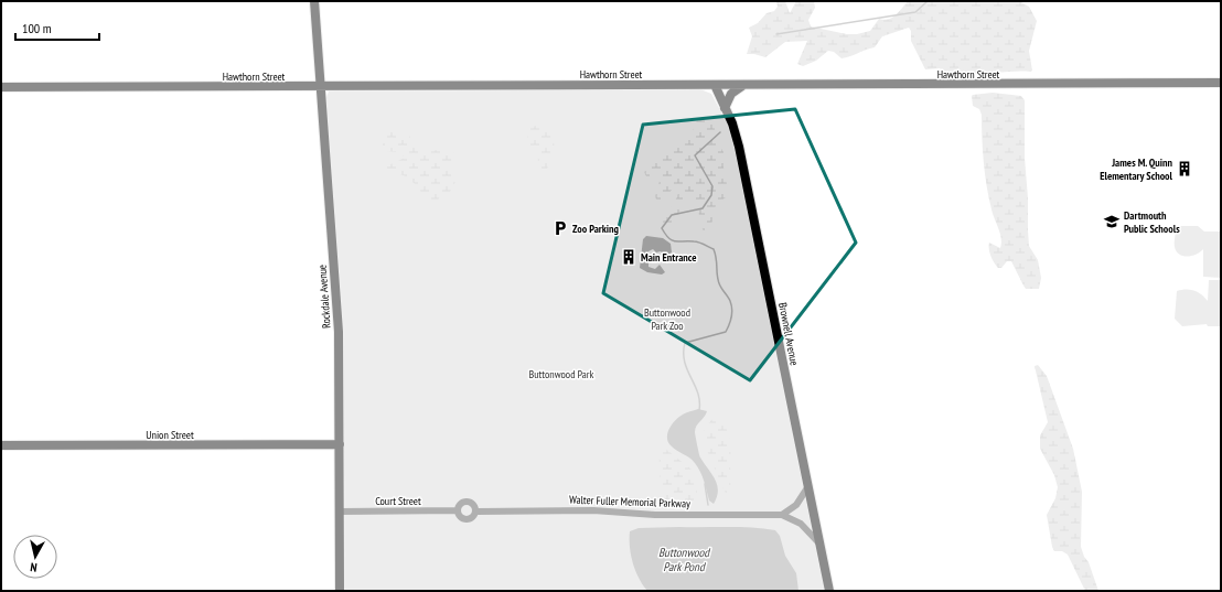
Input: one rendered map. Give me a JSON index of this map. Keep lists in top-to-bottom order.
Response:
{
  "streets": {
    "main road": [
      "Hawthorn Street",
      "Rockdale Avenue",
      "Brownell Avenue",
      "Union Street"
    ],
    "street": ["Court Street", "Walter Fuller Memorial Parkway"]
  },
  "crossings": [
    ["Hawthorn Street", "Rockdale Avenue"],
    ["Hawthorn Street", "Brownell Avenue"],
    ["Rockdale Avenue", "Union Street"],
    ["Rockdale Avenue", "Court Street"],
    ["Brownell Avenue", "Walter Fuller Memorial Parkway"],
    ["Court Street", "Walter Fuller Memorial Parkway"]
  ],
  "water": ["Buttonwood Park Pond"],
  "parks": ["Buttonwood Park Zoo", "Buttonwood Park"],
  "places": {
    "building": ["James M. Quinn Elementary School", "Main Entrance"],
    "school or university": ["Dartmouth Public Schools"],
    "parking": ["Zoo Parking"]
  },
  "scale_bar": "100 m",
  "north": "bottom"
}
